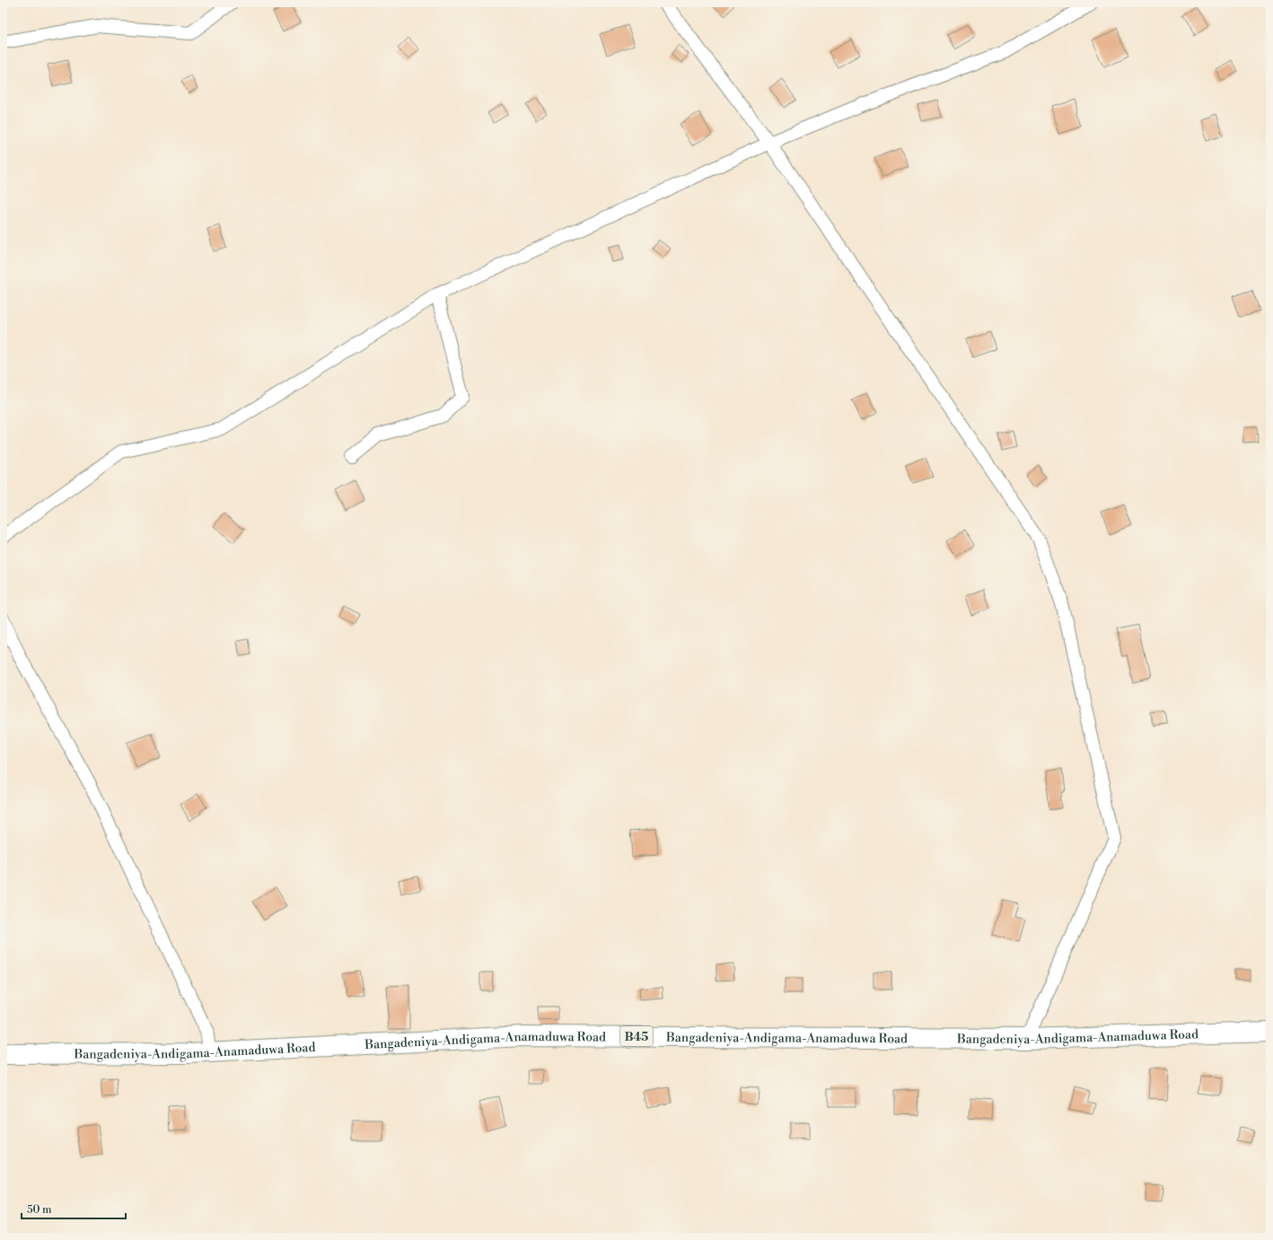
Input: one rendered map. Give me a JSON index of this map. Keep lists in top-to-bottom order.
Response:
{
  "streets": {
    "main road": ["B45", "Bangadeniya-Andigama-Anamaduwa Road"]
  },
  "scale_bar": "50 m"
}
